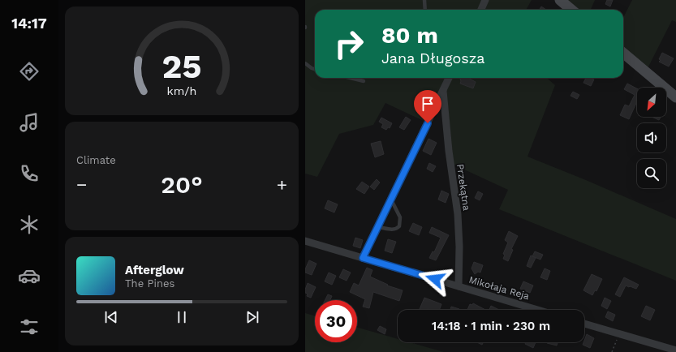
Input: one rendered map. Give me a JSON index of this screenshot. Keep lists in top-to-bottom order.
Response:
{
  "streets": {
    "street": ["Przekątna", "Mikołaja Reja"]
  },
  "crossings": [
    ["Przekątna", "Mikołaja Reja"]
  ],
  "north": "bottom left",
  "page": {
    "tabs": "14:17",
    "turn": ["80 m", "Jana Długosza"],
    "tile": "Climate",
    "heat": ["−", "20°", "+"],
    "song": ["Afterglow", "The Pines"],
    "limit": "30",
    "trip": "14:18 · 1 min · 230 m",
    "gauge": ["25", "km/h"]
  }
}
